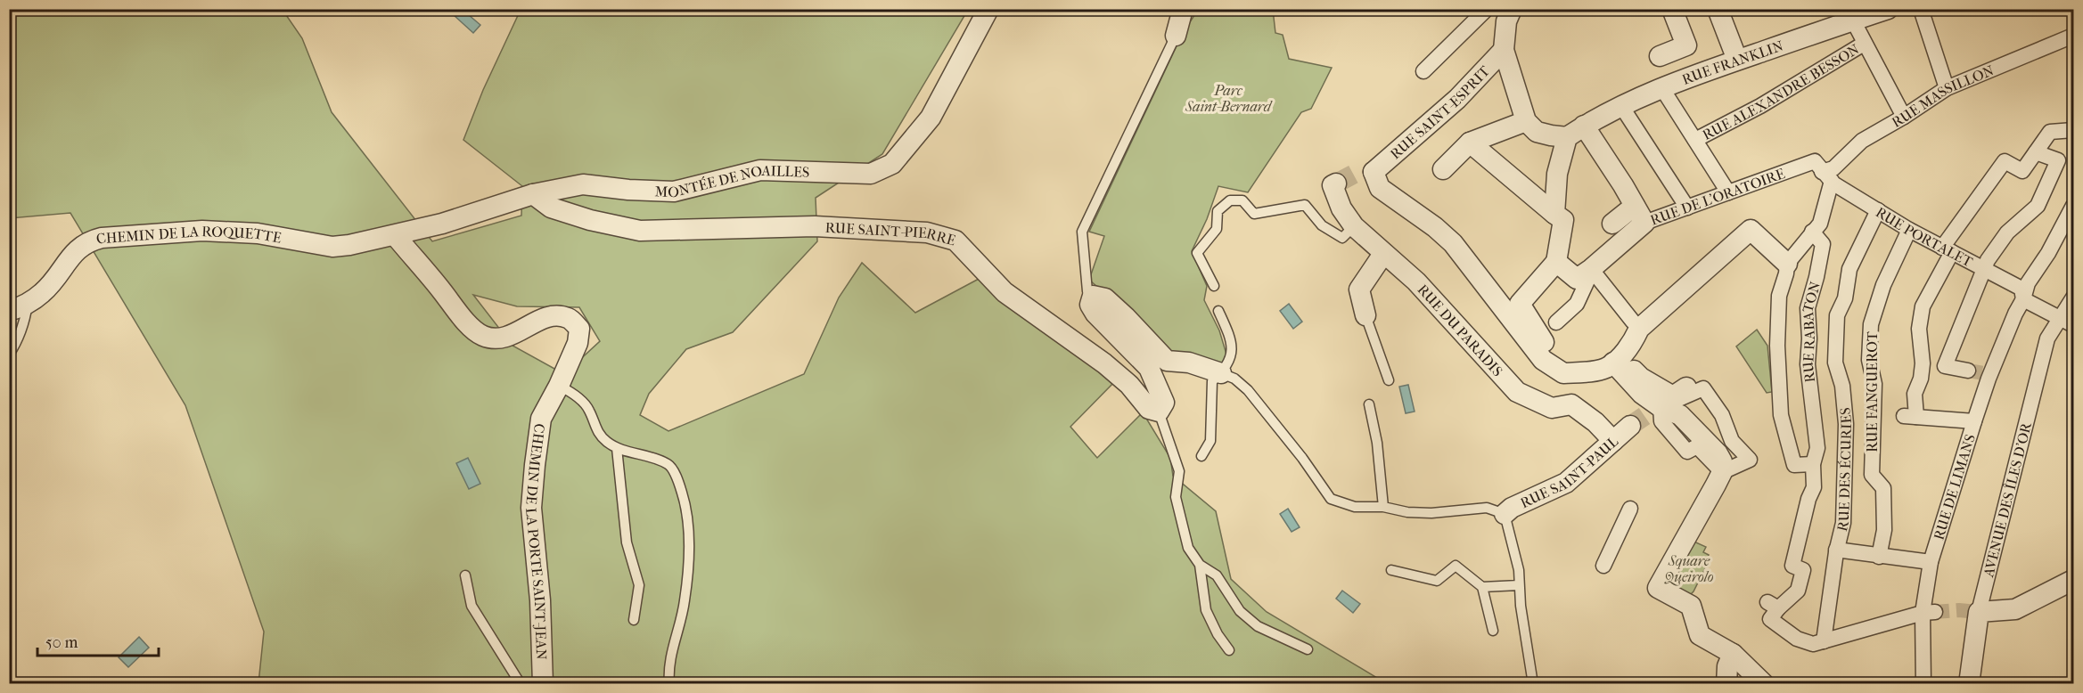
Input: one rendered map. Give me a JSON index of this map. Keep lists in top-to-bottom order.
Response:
{
  "streets": {
    "street": [
      "RUE FRANKLIN",
      "RUE ALEXANDRE BESSON",
      "RUE MASSILLON",
      "RUE SAINT-ESPRIT",
      "MONTÉE DE NOAILLES",
      "RUE DE L'ORATOIRE",
      "RUE SAINT-PIERRE",
      "RUE PORTALET",
      "CHEMIN DE LA ROQUETTE",
      "RUE DU PARADIS",
      "RUE RABATON",
      "RUE FANGUEROT",
      "RUE DES ÉCURIES",
      "RUE SAINT-PAUL",
      "RUE DE LIMANS",
      "AVENUE DES ÎLES D'OR",
      "CHEMIN DE LA PORTE SAINT-JEAN"
    ]
  },
  "crossings": [
    ["RUE MASSILLON", "RUE DE L'ORATOIRE"],
    ["RUE MASSILLON", "RUE PORTALET"],
    ["MONTÉE DE NOAILLES", "RUE SAINT-PIERRE"],
    ["MONTÉE DE NOAILLES", "CHEMIN DE LA ROQUETTE"],
    ["MONTÉE DE NOAILLES", "CHEMIN DE LA PORTE SAINT-JEAN"],
    ["RUE DE L'ORATOIRE", "RUE PORTALET"],
    ["RUE PORTALET", "RUE FANGUEROT"],
    ["RUE PORTALET", "RUE DES ÉCURIES"],
    ["RUE PORTALET", "RUE DE LIMANS"],
    ["CHEMIN DE LA ROQUETTE", "CHEMIN DE LA PORTE SAINT-JEAN"],
    ["RUE DU PARADIS", "RUE SAINT-PAUL"],
    ["RUE RABATON", "RUE DES ÉCURIES"]
  ],
  "parks": ["Parc Saint-Bernard", "Square Queirolo"],
  "scale_bar": "50 m"
}
